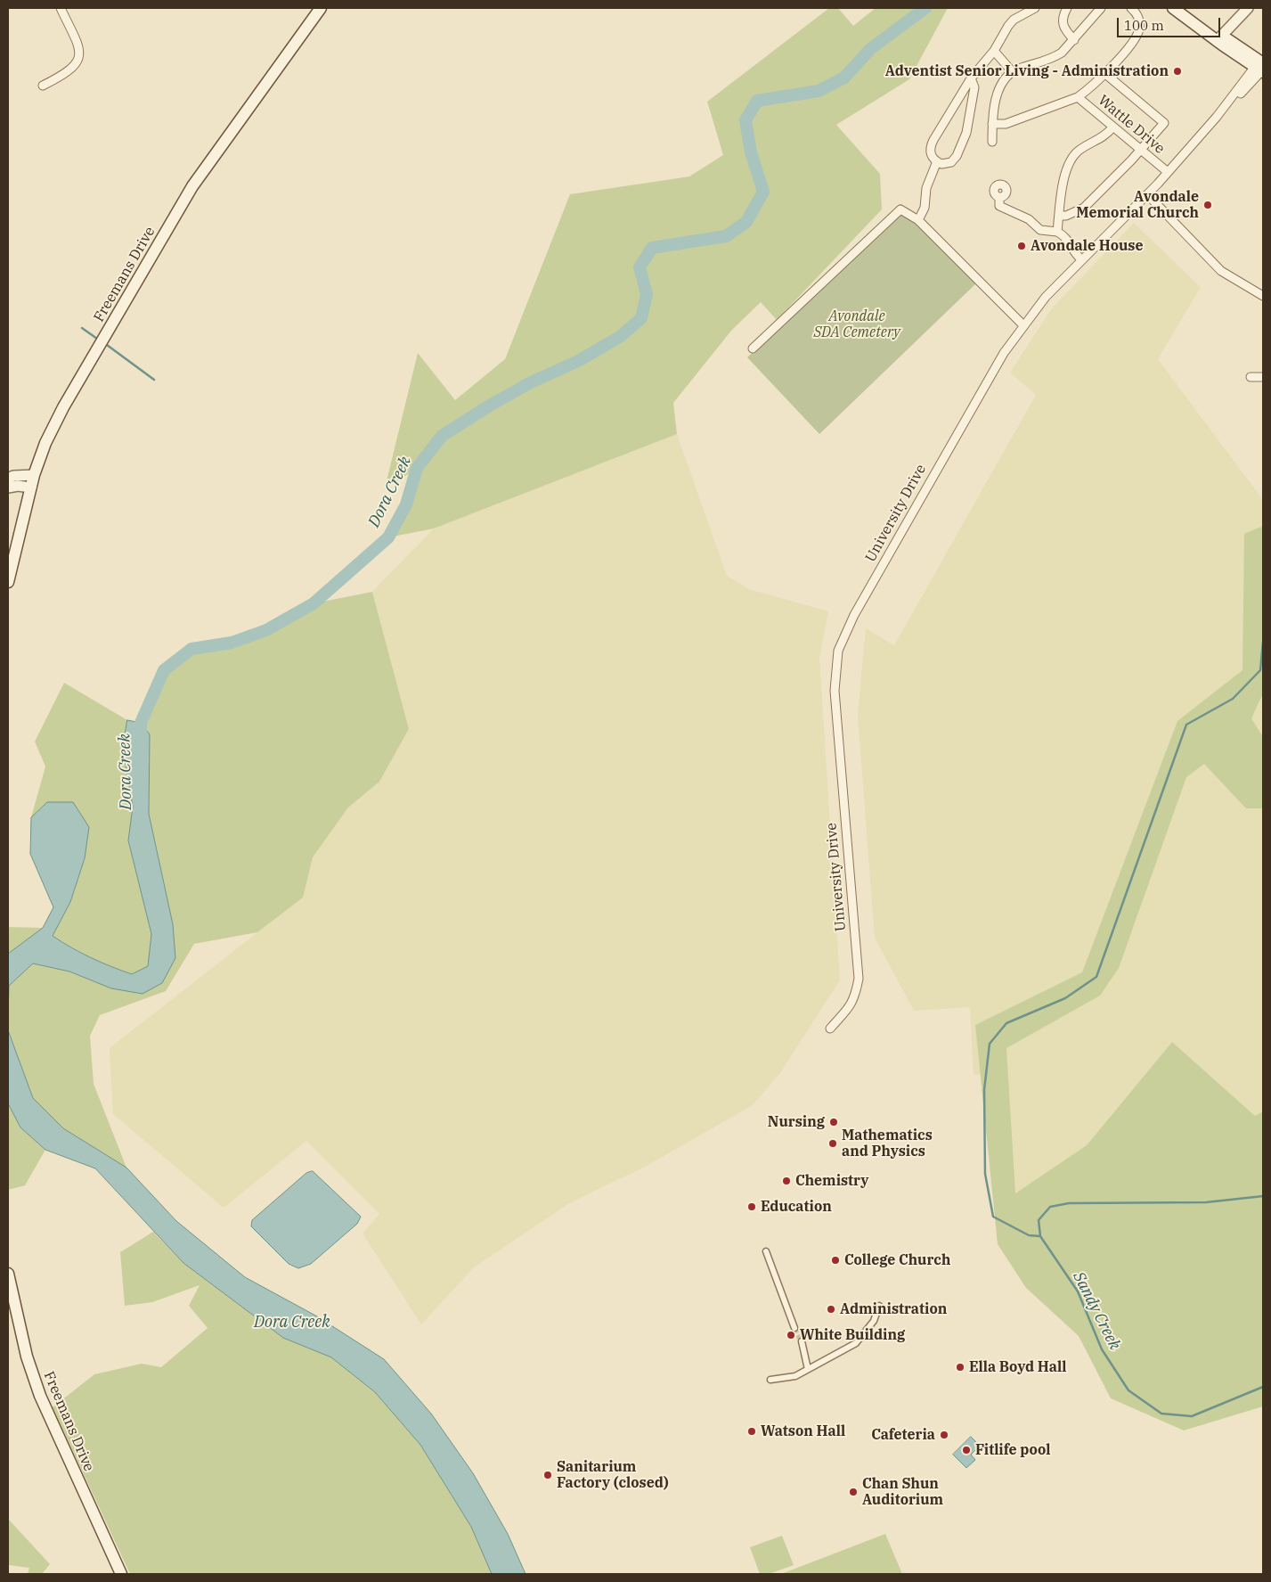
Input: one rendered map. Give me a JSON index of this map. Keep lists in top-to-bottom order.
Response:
{
  "streets": {
    "main road": ["Freemans Drive"],
    "street": ["Wattle Drive", "University Drive"]
  },
  "crossings": [
    ["Wattle Drive", "University Drive"]
  ],
  "water": ["Dora Creek", "Sandy Creek"],
  "parks": ["Avondale SDA Cemetery"],
  "places": [
    "Adventist Senior Living - Administration",
    "Avondale Memorial Church",
    "Avondale House",
    "Nursing",
    "Mathematics and Physics",
    "Chemistry",
    "Education",
    "College Church",
    "Administration",
    "White Building",
    "Ella Boyd Hall",
    "Watson Hall",
    "Cafeteria",
    "Fitlife pool",
    "Sanitarium Factory (closed)",
    "Chan Shun Auditorium"
  ],
  "scale_bar": "100 m"
}
